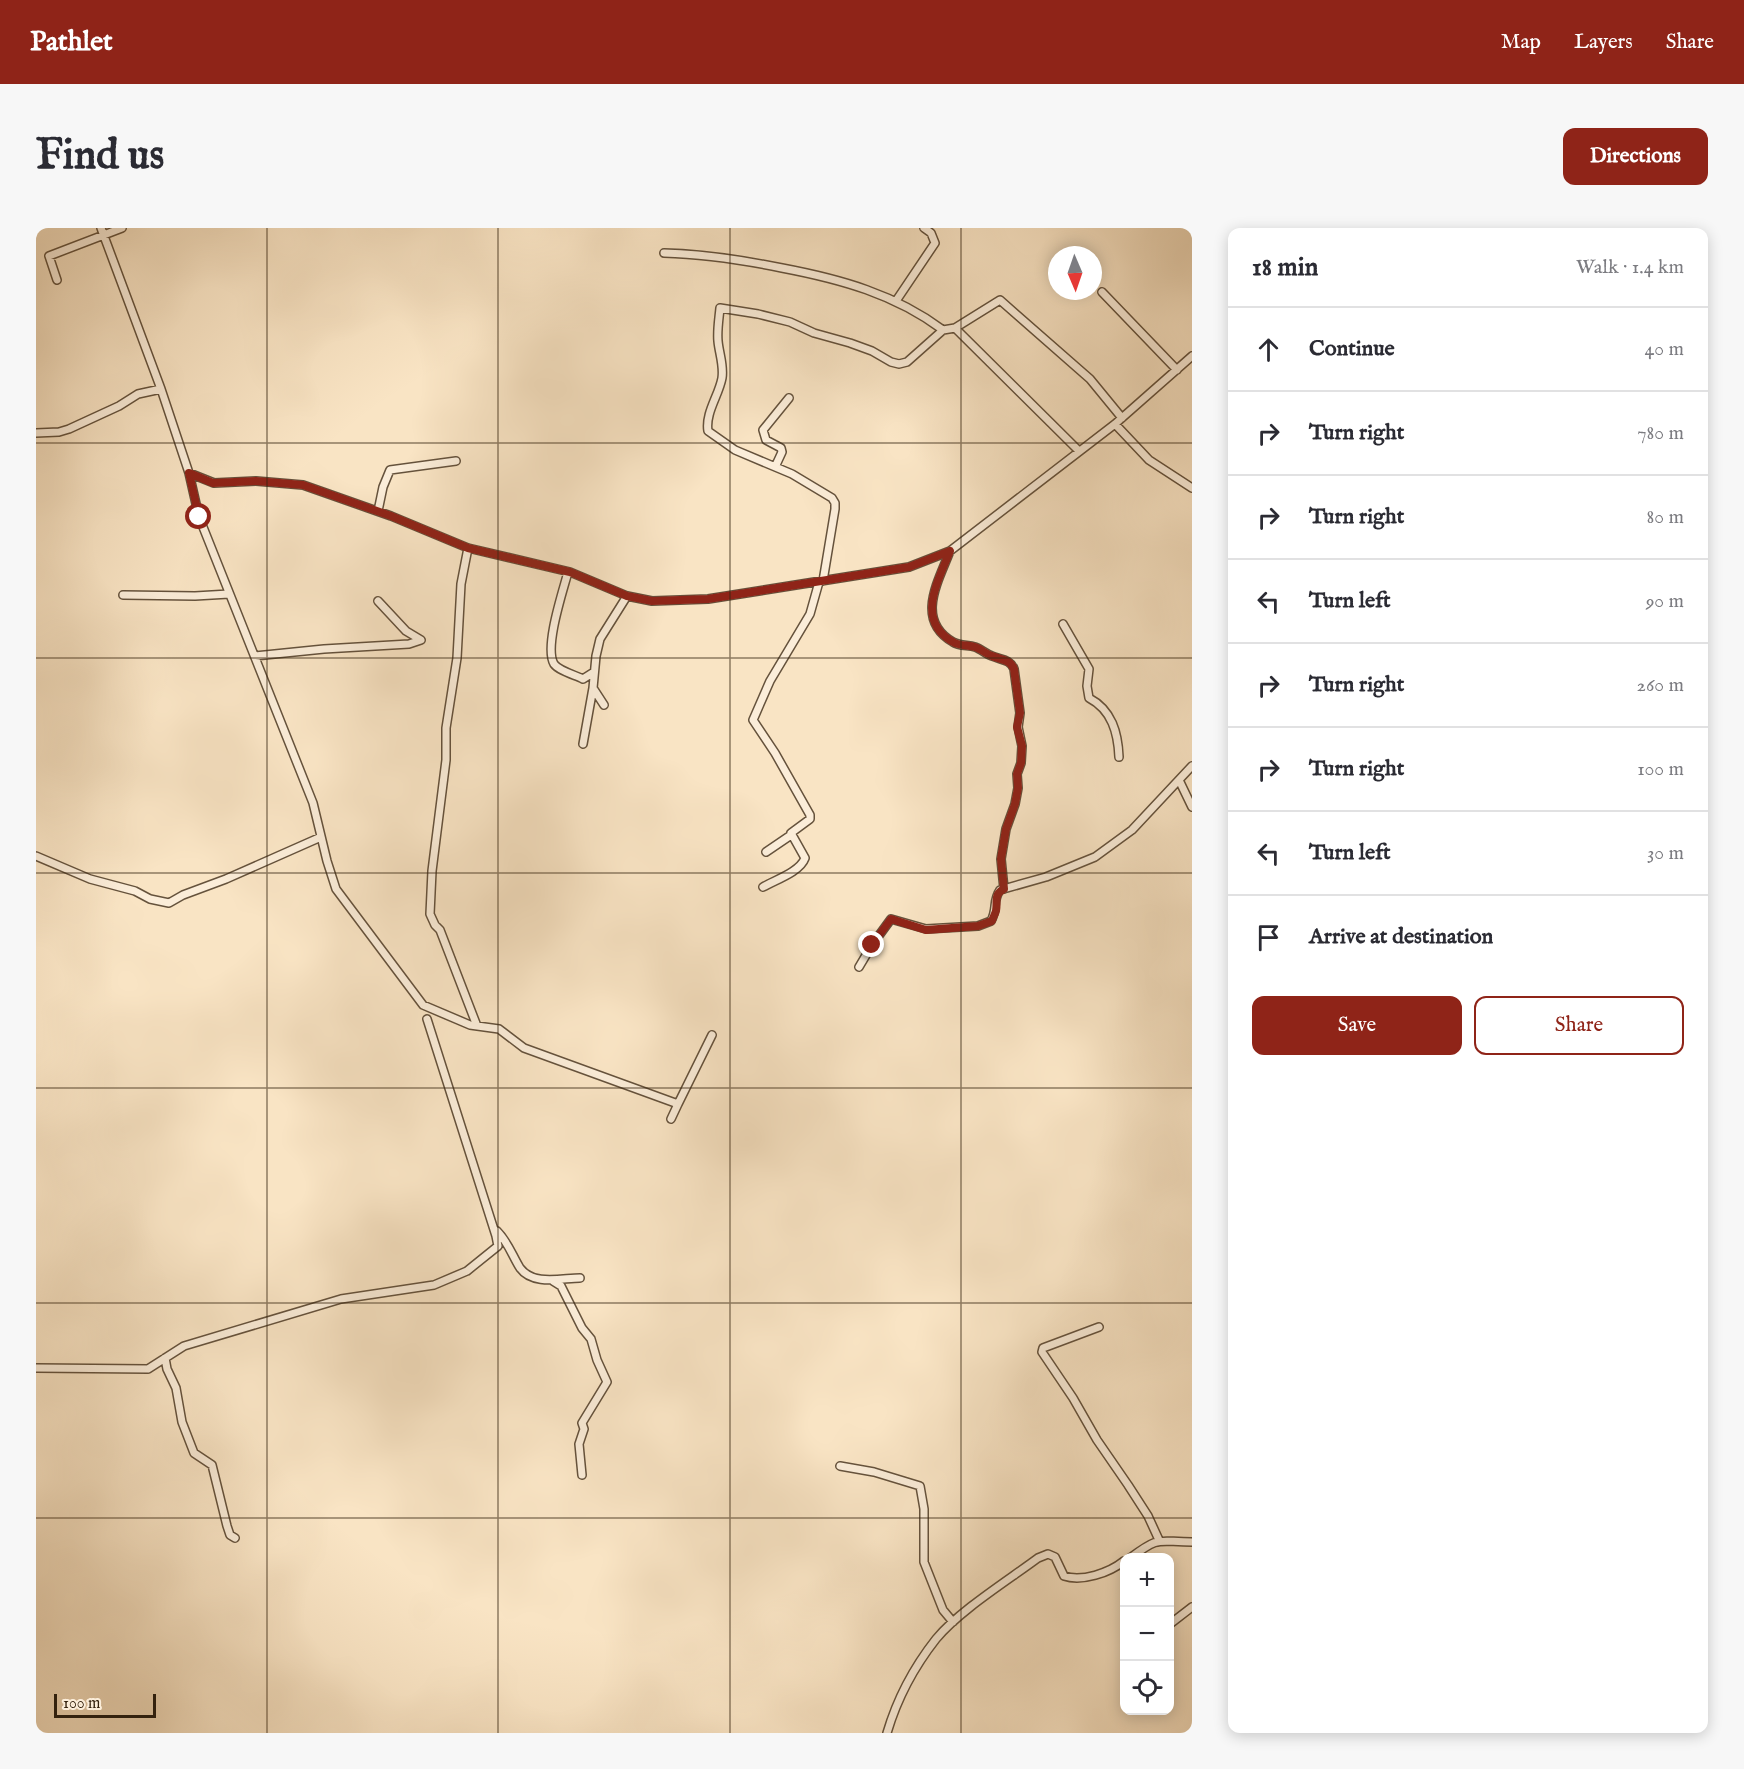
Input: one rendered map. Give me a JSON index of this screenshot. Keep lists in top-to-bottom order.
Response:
{
  "scale_bar": "100 m",
  "north": "bottom",
  "page": {
    "header": "Pathlet",
    "nav": ["Map", "Layers", "Share"],
    "buttons": [
      "Directions",
      ["Save", "Share"]
    ],
    "title": "Find us",
    "heading": ["18 min", "Walk · 1.4 km"],
    "list": [
      ["Continue", "40 m"],
      ["Turn right", "780 m"],
      ["Turn right", "80 m"],
      ["Turn left", "90 m"],
      ["Turn right", "260 m"],
      ["Turn right", "100 m"],
      ["Turn left", "30 m"],
      "Arrive at destination"
    ],
    "map_buttons": ["+", "−"],
    "scale": "100 m"
  }
}
